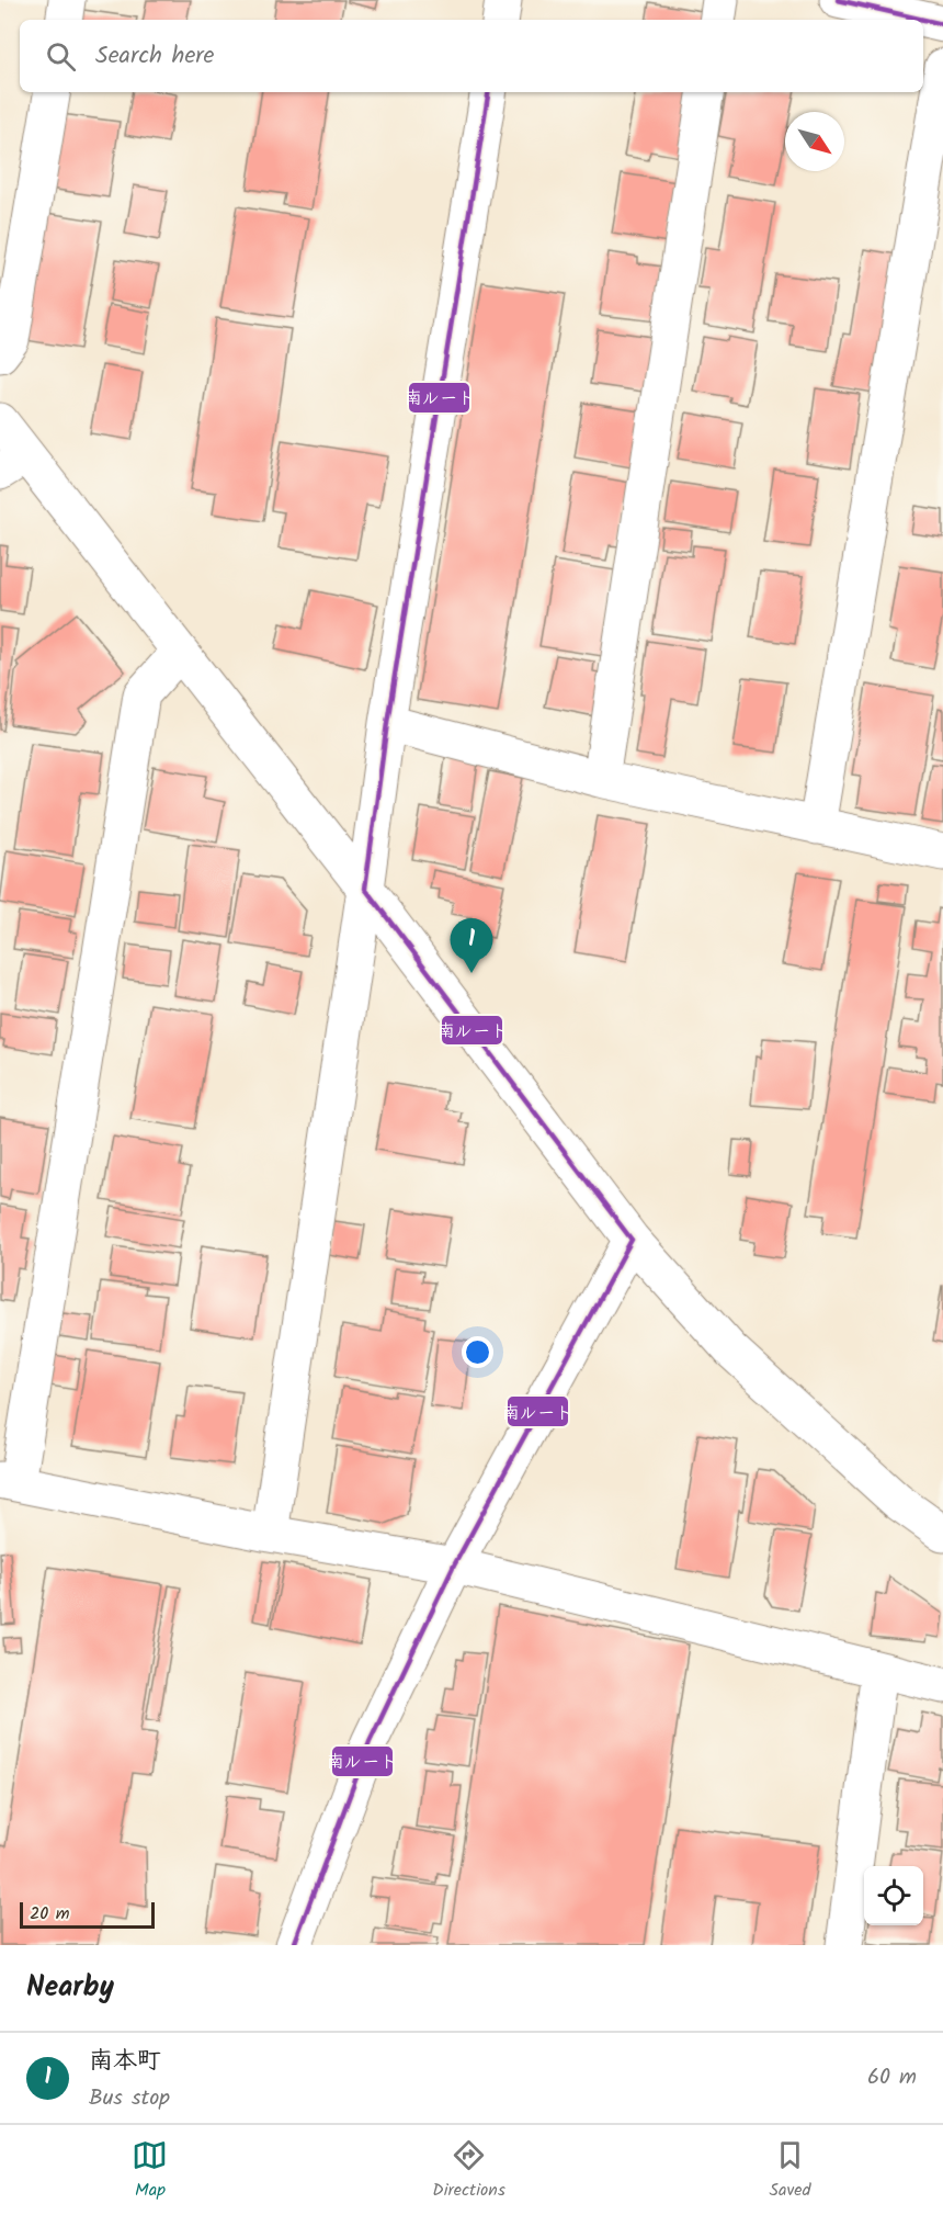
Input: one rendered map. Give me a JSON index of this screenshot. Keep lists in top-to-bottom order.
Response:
{
  "lines": ["transit line 南ルート"],
  "scale_bar": "20 m",
  "north": "bottom right",
  "page": {
    "search": "Search here",
    "pins": "1",
    "scale": "20 m",
    "heading": "Nearby",
    "list": [
      {
        "mark": "1",
        "name": "南本町",
        "note": "Bus stop",
        "value": "60 m"
      }
    ],
    "nav": ["Map", "Directions", "Saved"]
  }
}
